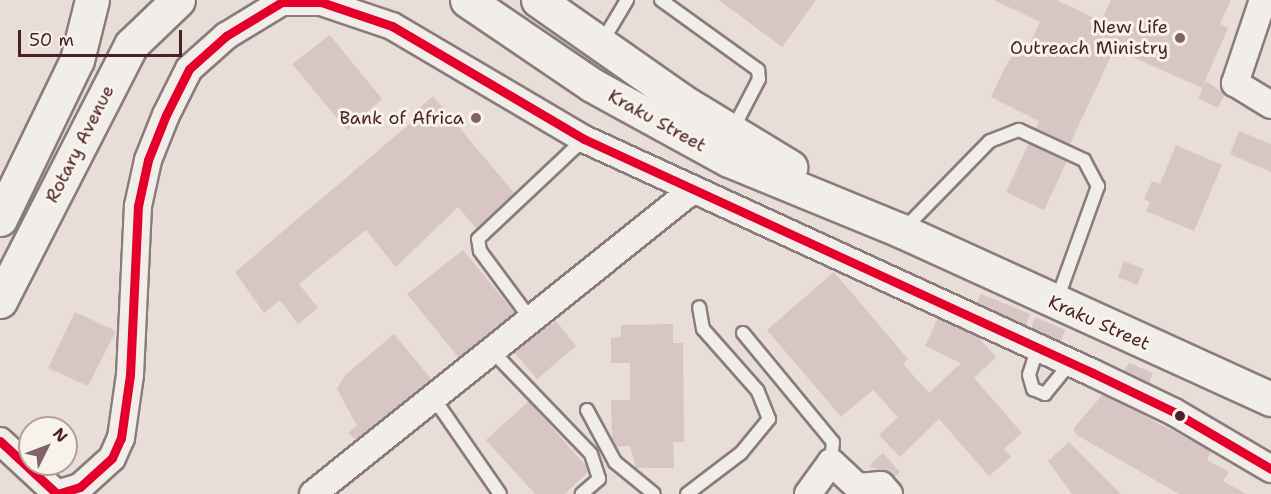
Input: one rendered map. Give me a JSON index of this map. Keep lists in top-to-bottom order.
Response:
{
  "streets": {
    "main road": ["Kraku Street", "Rotary Avenue"]
  },
  "places": ["New Life Outreach Ministry", "Bank of Africa"],
  "scale_bar": "50 m",
  "north": "top right"
}
